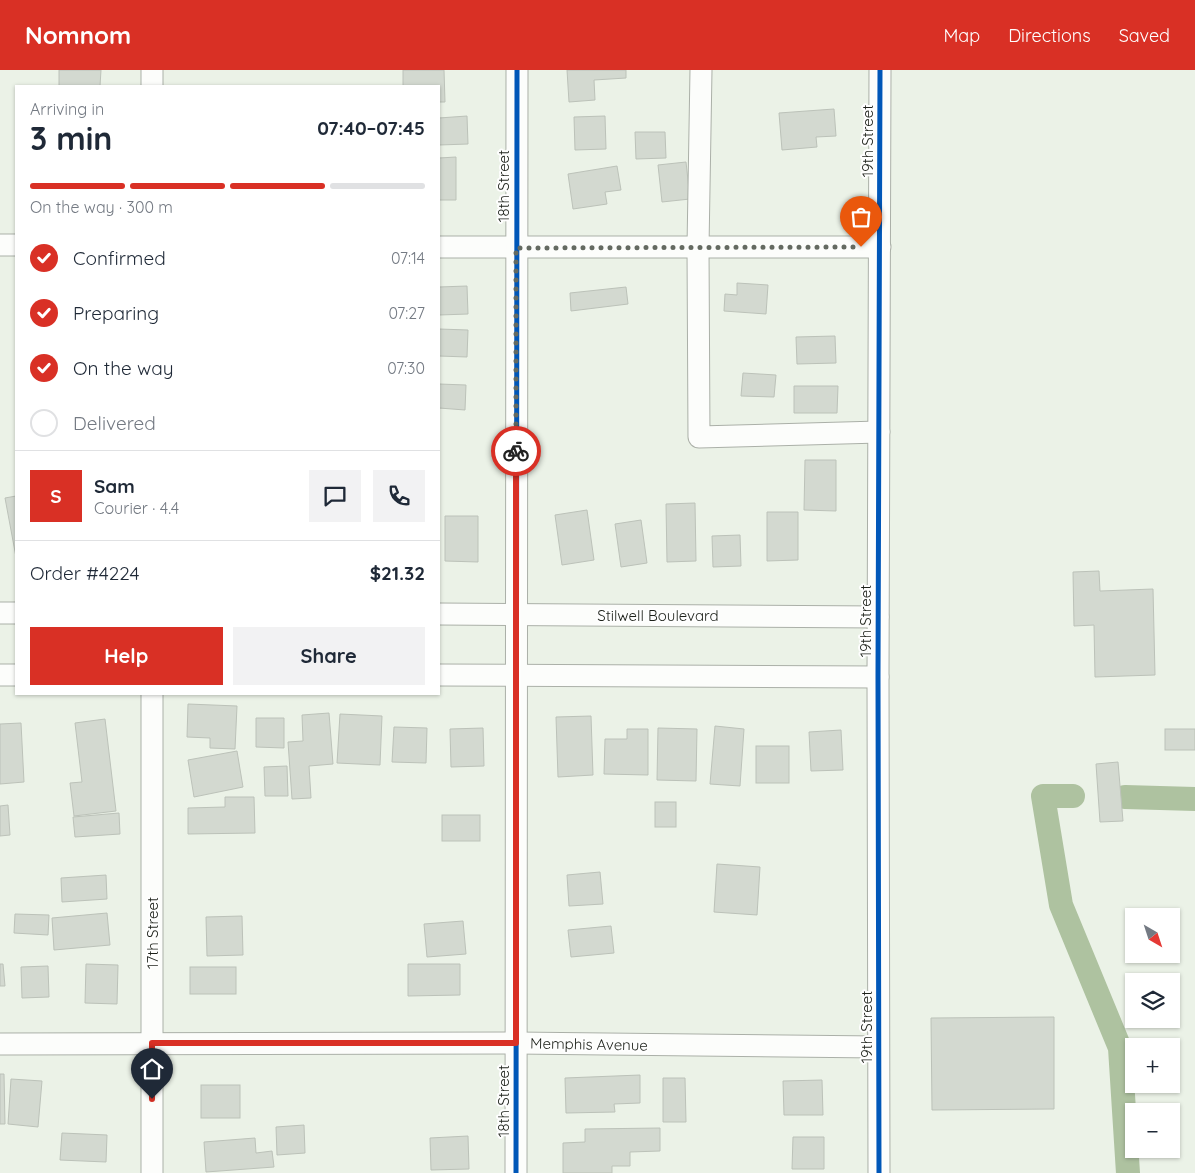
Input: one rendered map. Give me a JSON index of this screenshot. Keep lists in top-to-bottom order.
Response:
{
  "streets": {
    "street": [
      "19th Street",
      "18th Street",
      "Stilwell Boulevard",
      "17th Street",
      "Memphis Avenue"
    ]
  },
  "crossings": [
    ["19th Street", "Stilwell Boulevard"],
    ["19th Street", "Memphis Avenue"],
    ["18th Street", "Stilwell Boulevard"],
    ["18th Street", "Memphis Avenue"],
    ["17th Street", "Memphis Avenue"]
  ],
  "north": "bottom right",
  "page": {
    "header": "Nomnom",
    "nav": ["Map", "Directions", "Saved"],
    "heading": ["3 min", "Arriving in", "07:40–07:45"],
    "panel": [
      "Sam",
      "Courier · 4.4",
      "Order #4224",
      "$21.32"
    ],
    "bar": "On the way · 300 m",
    "list": [
      ["Confirmed", "07:14"],
      ["Preparing", "07:27"],
      ["On the way", "07:30"],
      "Delivered"
    ],
    "round": "S",
    "buttons": ["Help", "Share"],
    "map_buttons": ["+", "−"]
  }
}
